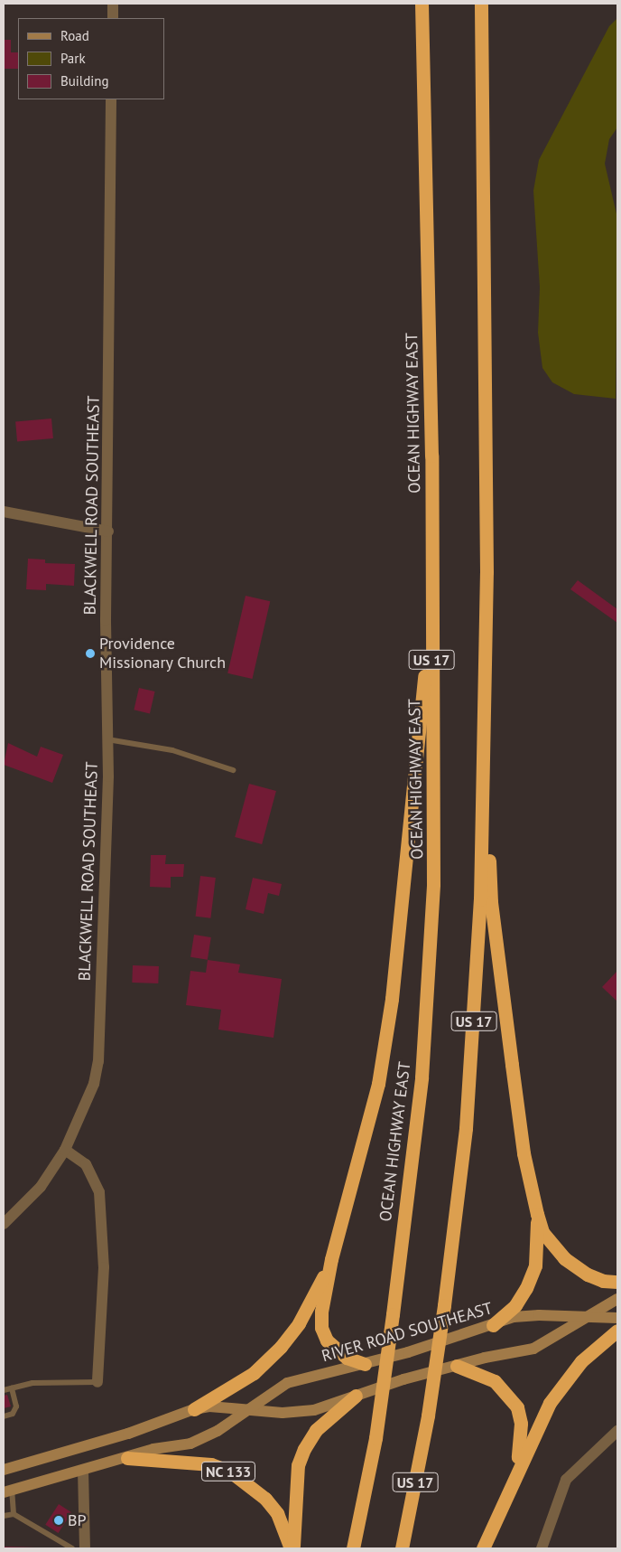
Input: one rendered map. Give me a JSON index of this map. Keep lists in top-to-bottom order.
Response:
{
  "streets": {
    "highway": ["OCEAN HIGHWAY EAST", "US 17", "NC 133"],
    "main road": ["RIVER ROAD SOUTHEAST"],
    "street": ["BLACKWELL ROAD SOUTHEAST"]
  },
  "crossings": [
    ["RIVER ROAD SOUTHEAST", "NC 133"]
  ],
  "places": ["Providence Missionary Church", "BP"],
  "legend": ["Road", "Park", "Building"]
}
